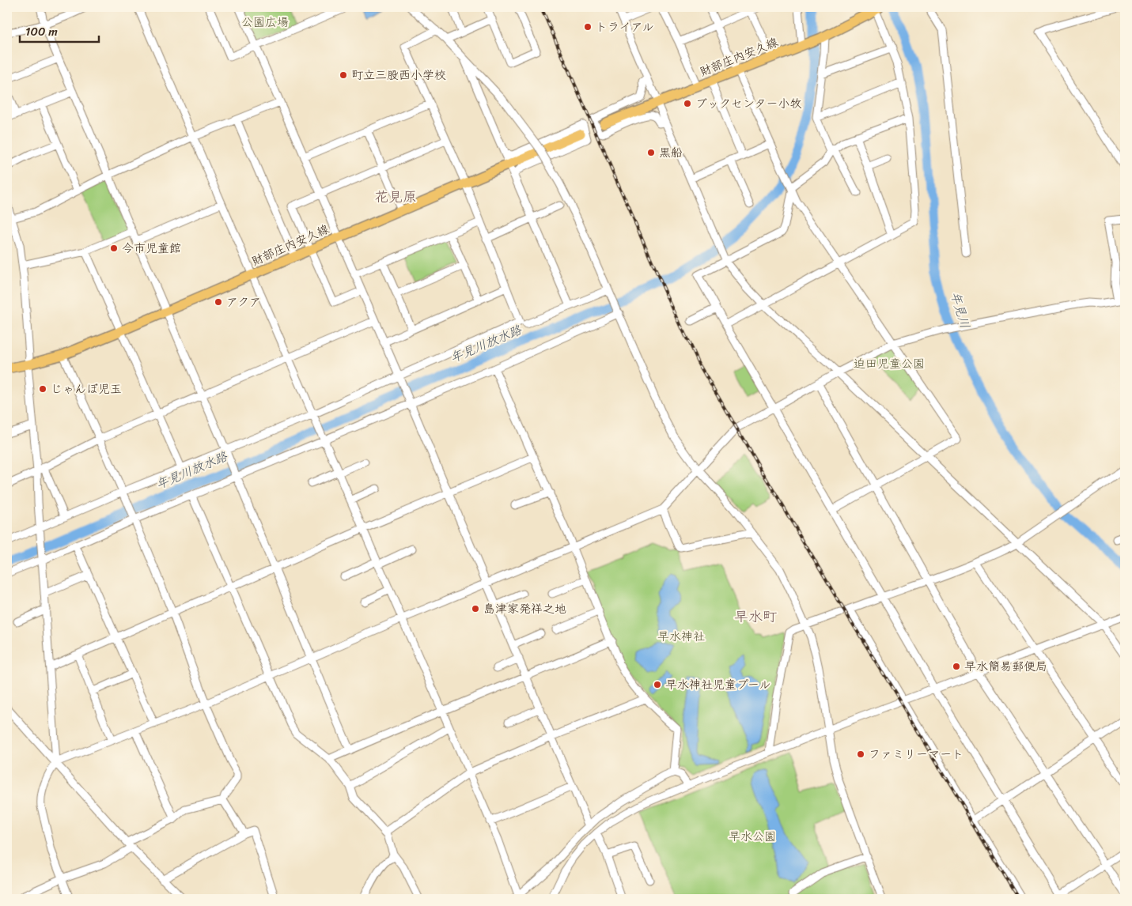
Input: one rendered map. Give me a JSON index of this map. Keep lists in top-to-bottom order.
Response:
{
  "streets": {
    "main road": ["財部庄内安久線"]
  },
  "districts": ["花見原", "早水町"],
  "water": ["年見川", "年見川放水路"],
  "parks": [
    "公園広場",
    "迫田児童公園",
    "早水神社",
    "早水公園"
  ],
  "places": [
    "トライアル",
    "町立三股西小学校",
    "ブックセンター小牧",
    "黒船",
    "今市児童館",
    "アクア",
    "じゃんぼ児玉",
    "島津家発祥之地",
    "早水簡易郵便局",
    "早水神社児童プール",
    "ファミリーマート"
  ],
  "scale_bar": "100 m"
}
